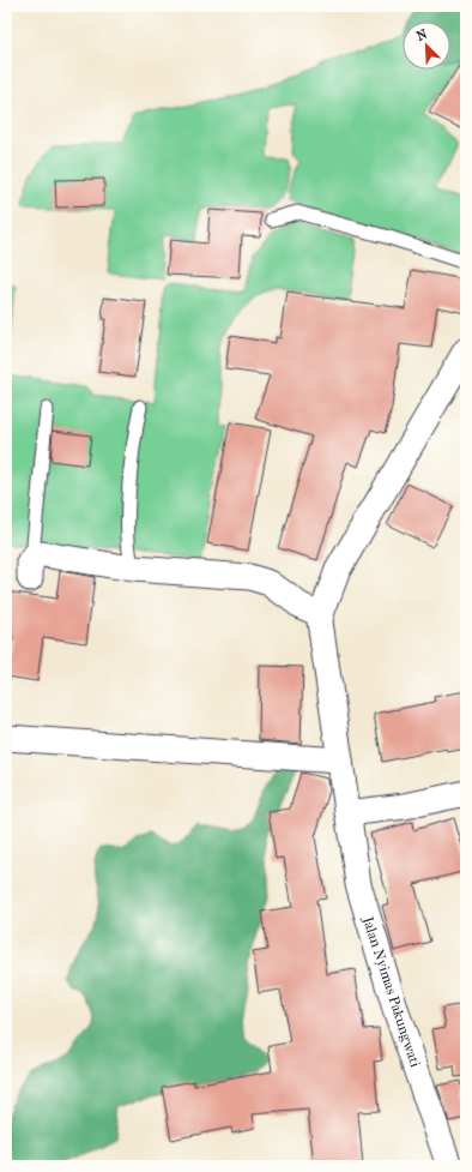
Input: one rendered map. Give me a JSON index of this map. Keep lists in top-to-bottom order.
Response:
{
  "streets": {
    "street": ["Jalan Nyimas Pakungwati"]
  },
  "north": "top left"
}
